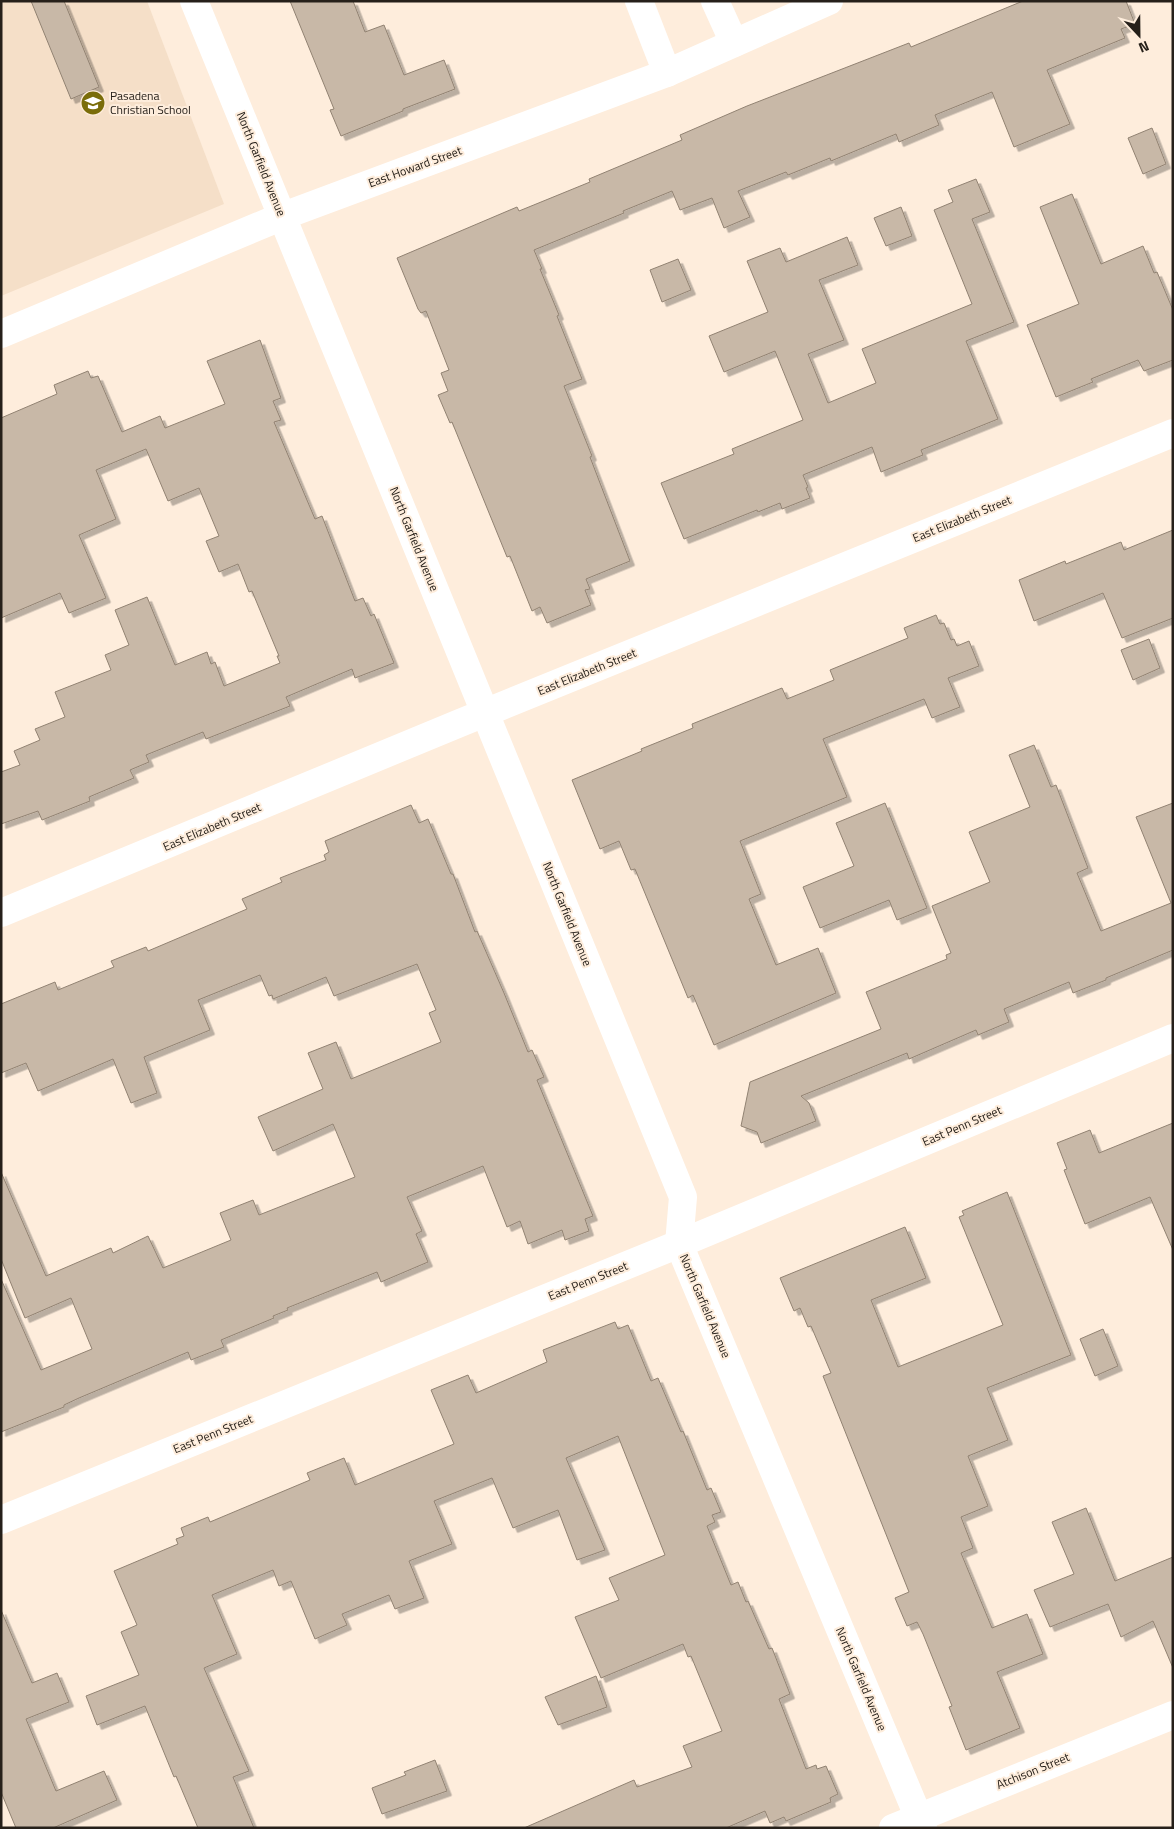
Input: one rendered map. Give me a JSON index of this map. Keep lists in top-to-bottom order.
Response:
{
  "streets": {
    "street": [
      "North Garfield Avenue",
      "East Howard Street",
      "East Elizabeth Street",
      "East Penn Street",
      "Atchison Street"
    ]
  },
  "crossings": [
    ["North Garfield Avenue", "East Howard Street"],
    ["North Garfield Avenue", "East Elizabeth Street"],
    ["North Garfield Avenue", "East Penn Street"],
    ["North Garfield Avenue", "Atchison Street"]
  ],
  "places": {
    "school or university": ["Pasadena Christian School"]
  },
  "north": "bottom"
}
